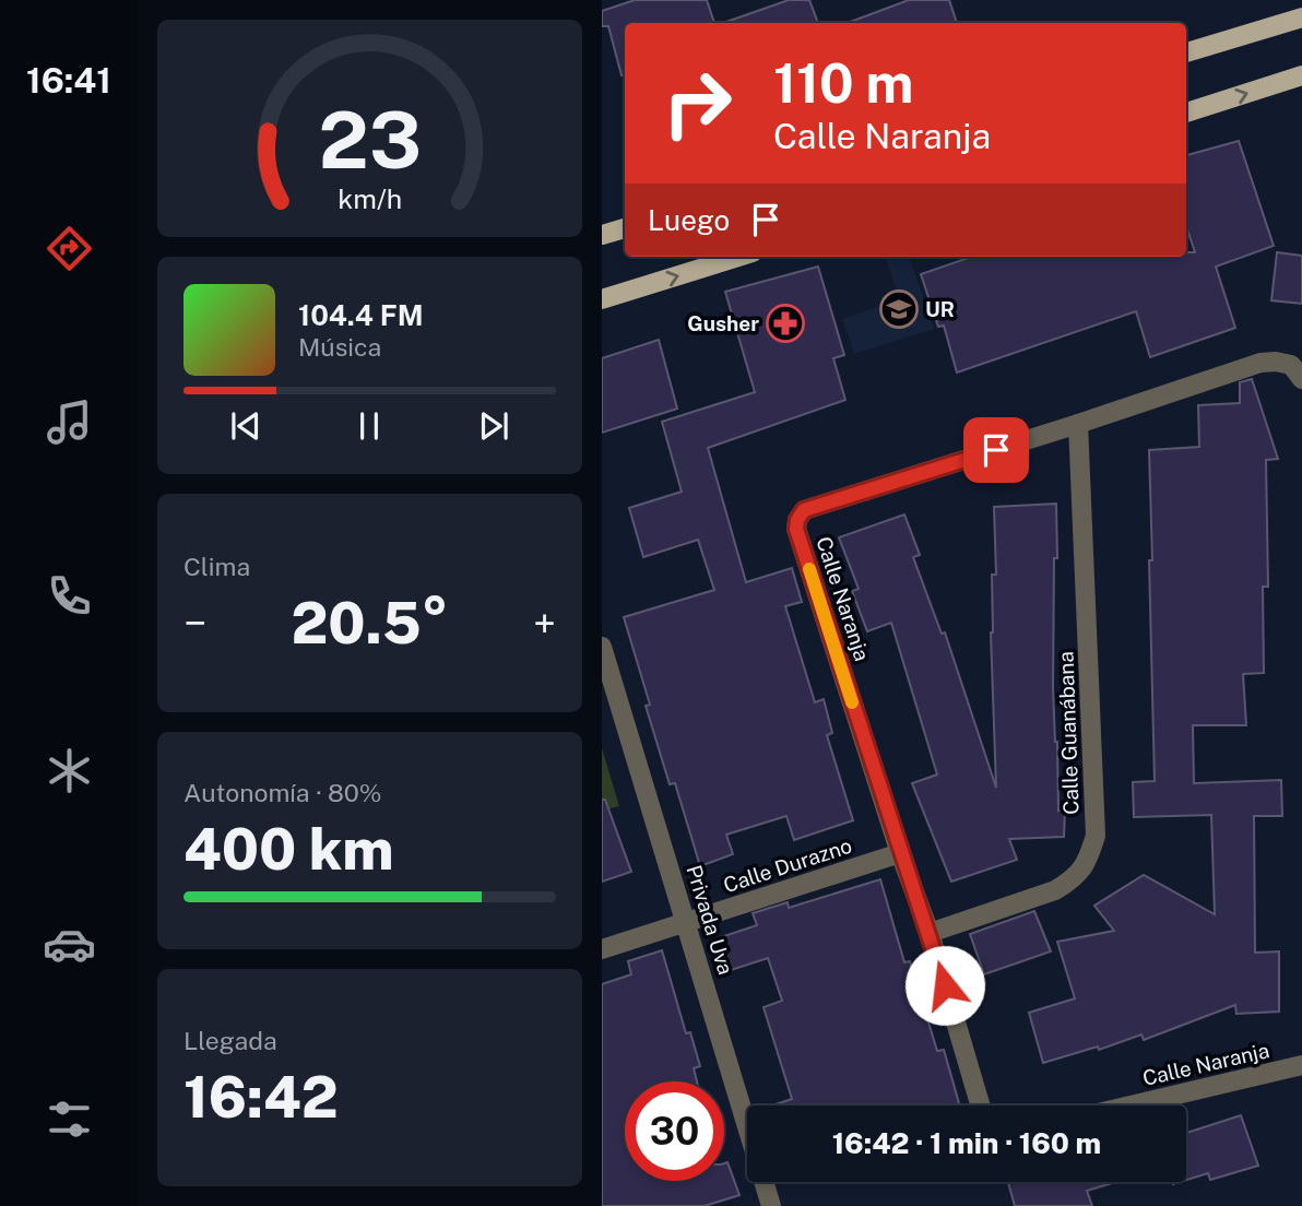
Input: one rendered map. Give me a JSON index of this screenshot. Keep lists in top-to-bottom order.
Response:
{
  "streets": {
    "street": [
      "Calle Naranja",
      "Calle Guanábana",
      "Calle Durazno",
      "Privada Uva"
    ]
  },
  "crossings": [
    ["Calle Naranja", "Calle Guanábana"],
    ["Calle Naranja", "Calle Durazno"],
    ["Calle Durazno", "Privada Uva"]
  ],
  "places": {
    "school or university": ["UR"],
    "pharmacy": ["Gusher"]
  },
  "page": {
    "tabs": "16:41",
    "turn": ["110 m", "Calle Naranja"],
    "then": "Luego",
    "song": ["104.4 FM", "Música"],
    "tile": [
      "Clima",
      ["Autonomía · 80%", "400 km"],
      ["Llegada", "16:42"]
    ],
    "heat": ["−", "20.5°", "+"],
    "limit": "30",
    "trip": "16:42 · 1 min · 160 m",
    "gauge": ["23", "km/h"]
  }
}
